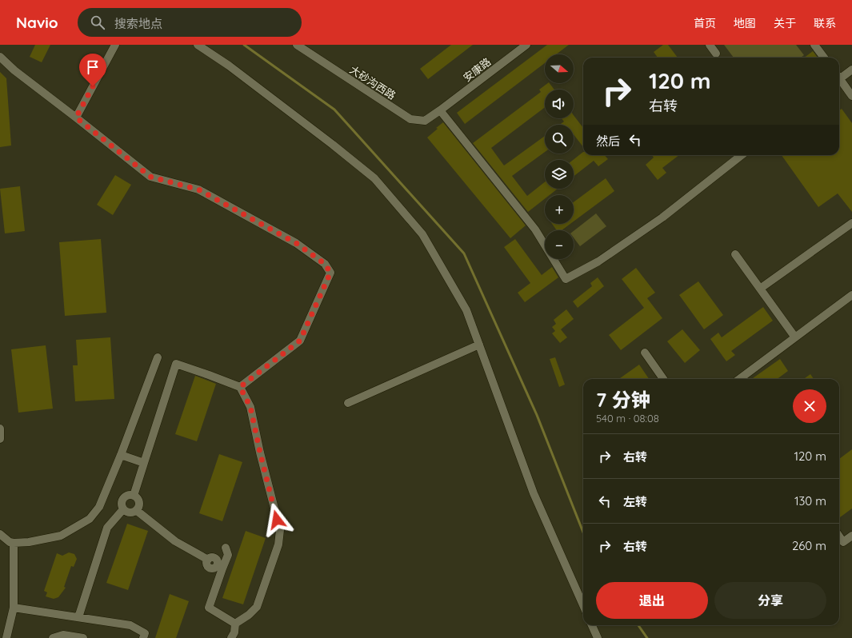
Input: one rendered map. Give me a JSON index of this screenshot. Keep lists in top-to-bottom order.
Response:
{
  "streets": {
    "street": ["安康路", "大砂沟西路"]
  },
  "crossings": [
    ["安康路", "大砂沟西路"]
  ],
  "north": "right",
  "page": {
    "header": "Navio",
    "search": "搜索地点",
    "nav": [
      "首页",
      "地图",
      "关于",
      "联系"
    ],
    "map_buttons": ["+", "−"],
    "turn": ["120 m", "右转"],
    "then": "然后",
    "heading": ["7 分钟", "540 m · 08:08"],
    "list": [
      {
        "name": "右转",
        "value": "120 m"
      },
      {
        "name": "左转",
        "value": "130 m"
      },
      {
        "name": "右转",
        "value": "260 m"
      }
    ],
    "buttons": ["退出", "分享"]
  }
}
